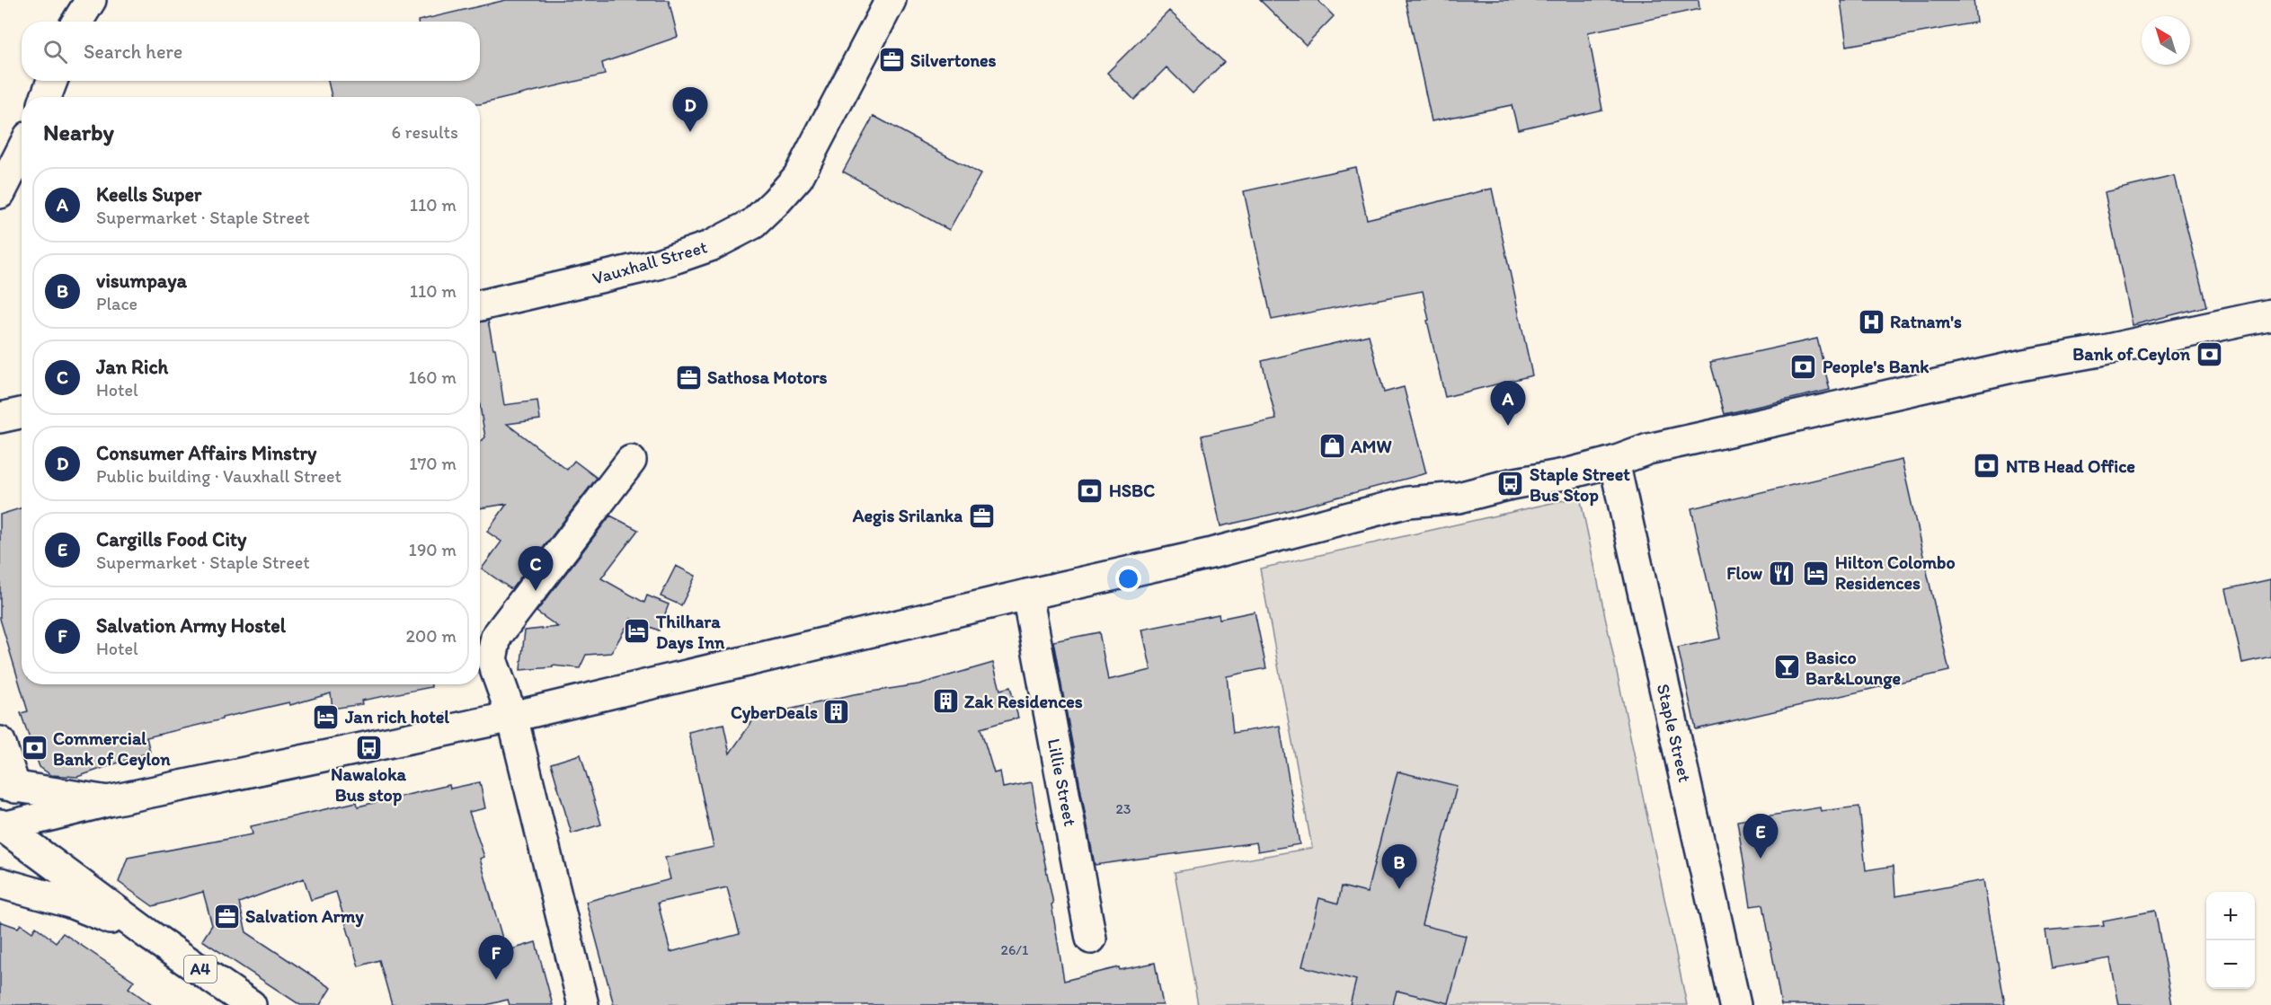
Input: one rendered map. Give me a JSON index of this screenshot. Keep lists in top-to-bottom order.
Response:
{
  "streets": {
    "main road": [
      "Vauxhall Street",
      "Staple Street",
      "Lillie Street",
      "A4"
    ]
  },
  "places": {
    "office": [
      "Silvertones",
      "Sathosa Motors",
      "Aegis Srilanka",
      "Salvation Army"
    ],
    "hospital": ["Ratnam's"],
    "bank": [
      "Bank of Ceylon",
      "People's Bank",
      "NTB Head Office",
      "HSBC",
      "Commercial Bank of Ceylon"
    ],
    "shop": ["AMW"],
    "bus stop": ["Staple Street Bus Stop", "Nawaloka Bus stop"],
    "restaurant": ["Flow"],
    "hotel": ["Hilton Colombo Residences", "Thilhara Days Inn", "Jan rich hotel"],
    "bar": ["Basico Bar&Lounge"],
    "building": ["Zak Residences", "CyberDeals"]
  },
  "house_numbers": ["23", "26/1"],
  "north": "top left",
  "page": {
    "search": "Search here",
    "pins": [
      "D",
      "A",
      "C",
      "E",
      "B",
      "F"
    ],
    "heading": ["Nearby", "6 results"],
    "list": [
      {
        "mark": "A",
        "name": "Keells Super",
        "note": "Supermarket · Staple Street",
        "value": "110 m"
      },
      {
        "mark": "B",
        "name": "visumpaya",
        "note": "Place",
        "value": "110 m"
      },
      {
        "mark": "C",
        "name": "Jan Rich",
        "note": "Hotel",
        "value": "160 m"
      },
      {
        "mark": "D",
        "name": "Consumer Affairs Minstry",
        "note": "Public building · Vauxhall Street",
        "value": "170 m"
      },
      {
        "mark": "E",
        "name": "Cargills Food City",
        "note": "Supermarket · Staple Street",
        "value": "190 m"
      },
      {
        "mark": "F",
        "name": "Salvation Army Hostel",
        "note": "Hotel",
        "value": "200 m"
      }
    ],
    "map_buttons": ["+", "−"]
  }
}
